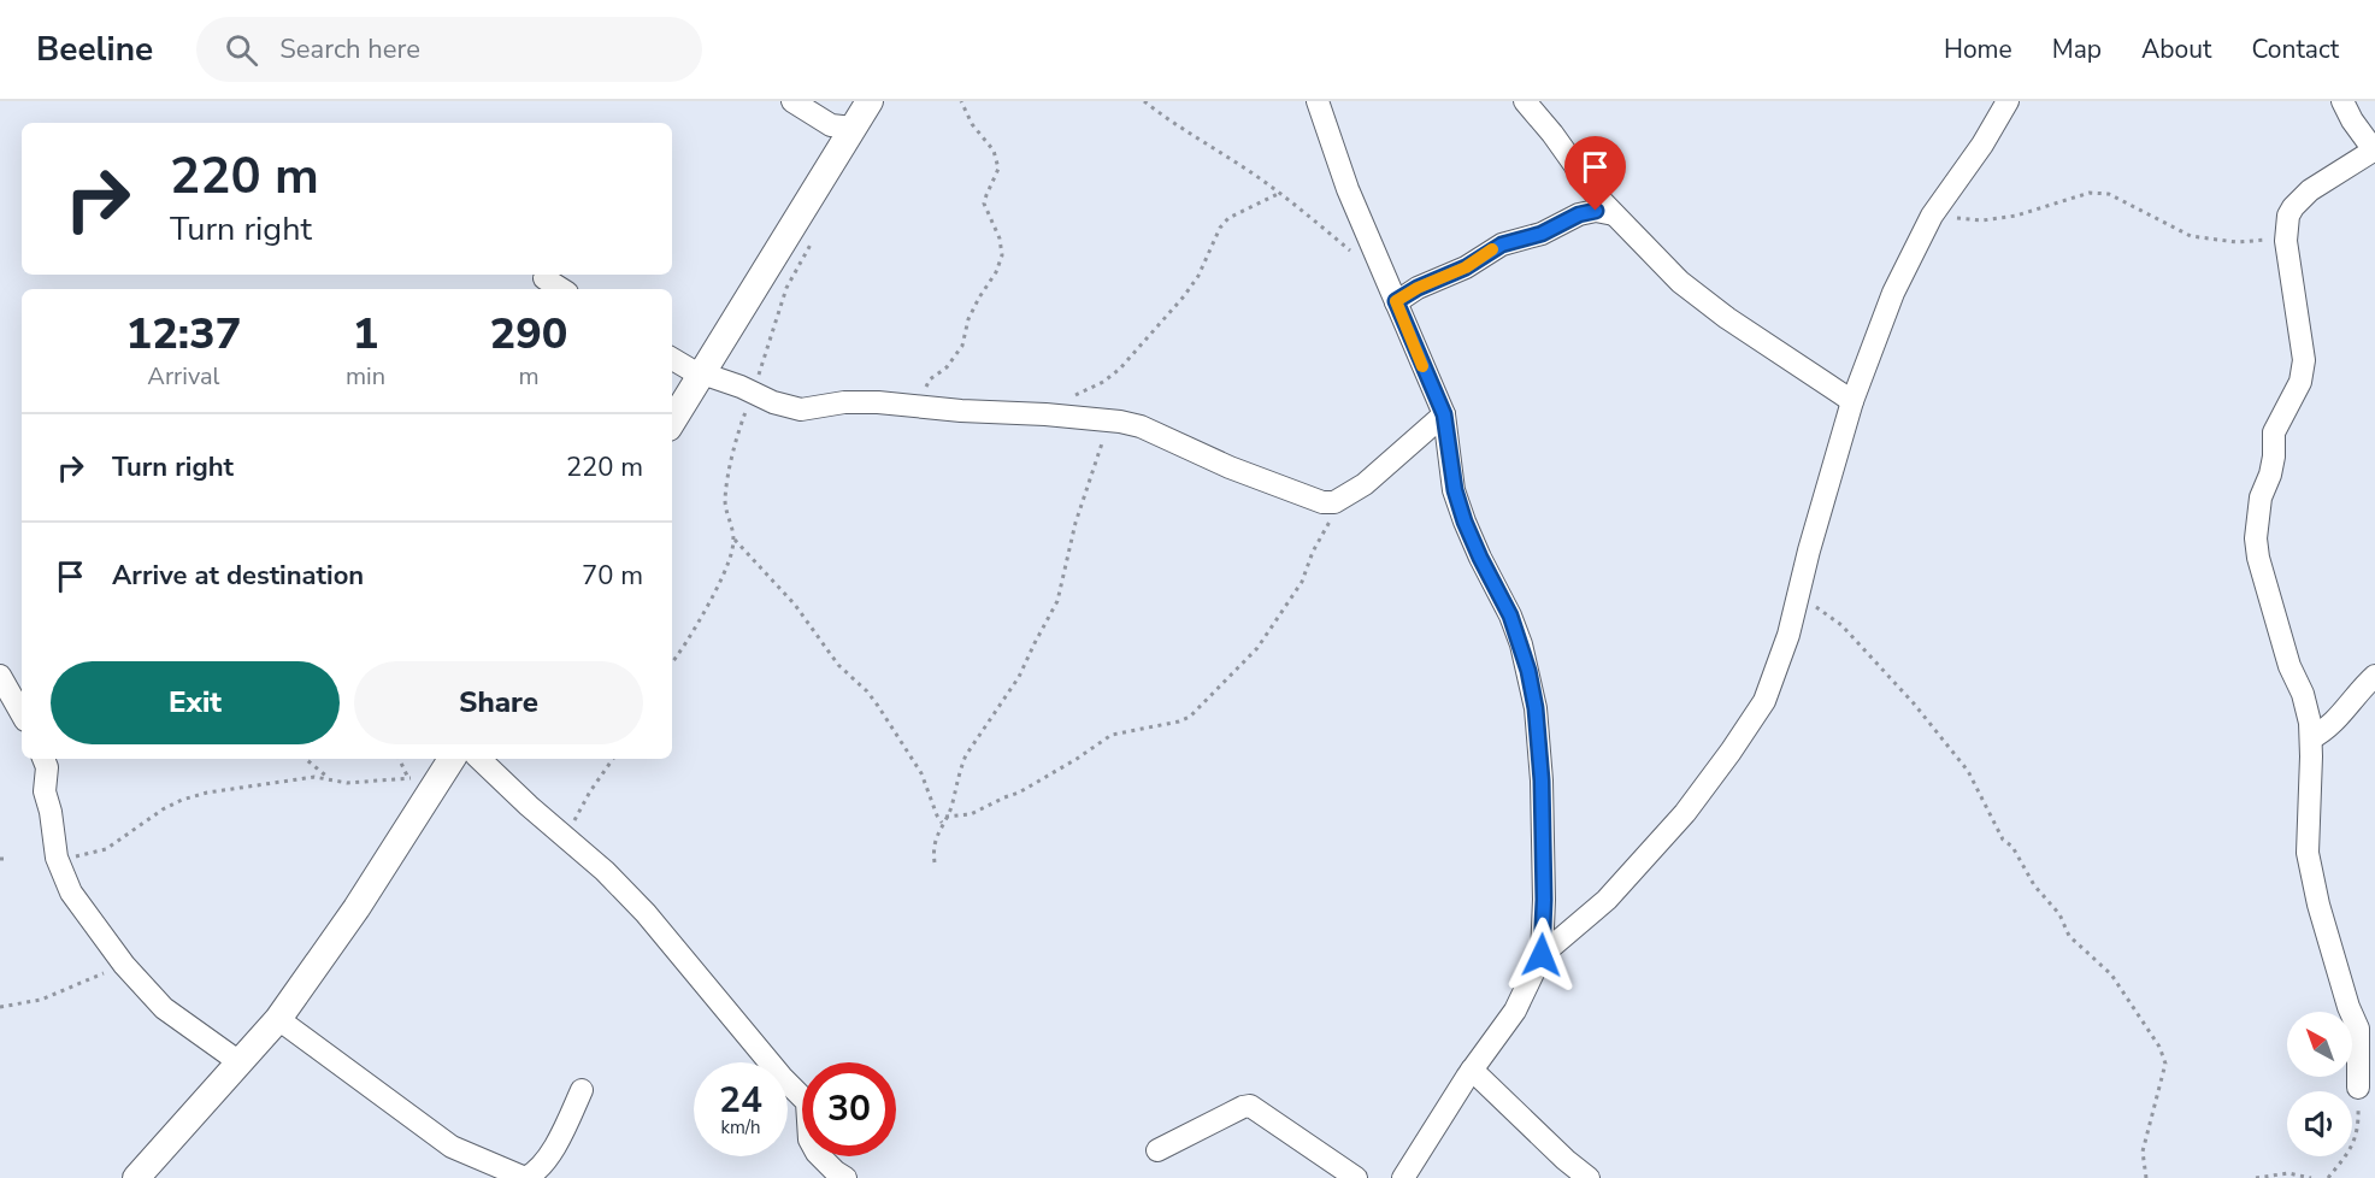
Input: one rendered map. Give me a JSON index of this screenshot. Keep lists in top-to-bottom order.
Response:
{
  "north": "top left",
  "page": {
    "header": "Beeline",
    "search": "Search here",
    "nav": [
      "Home",
      "Map",
      "About",
      "Contact"
    ],
    "turn": ["220 m", "Turn right"],
    "eta": [
      "12:37",
      "Arrival",
      "1",
      "min",
      "290",
      "m"
    ],
    "list": [
      {
        "name": "Turn right",
        "value": "220 m"
      },
      {
        "name": "Arrive at destination",
        "value": "70 m"
      }
    ],
    "buttons": ["Exit", "Share"],
    "speed": "24 km/h",
    "limit": "30"
  }
}
